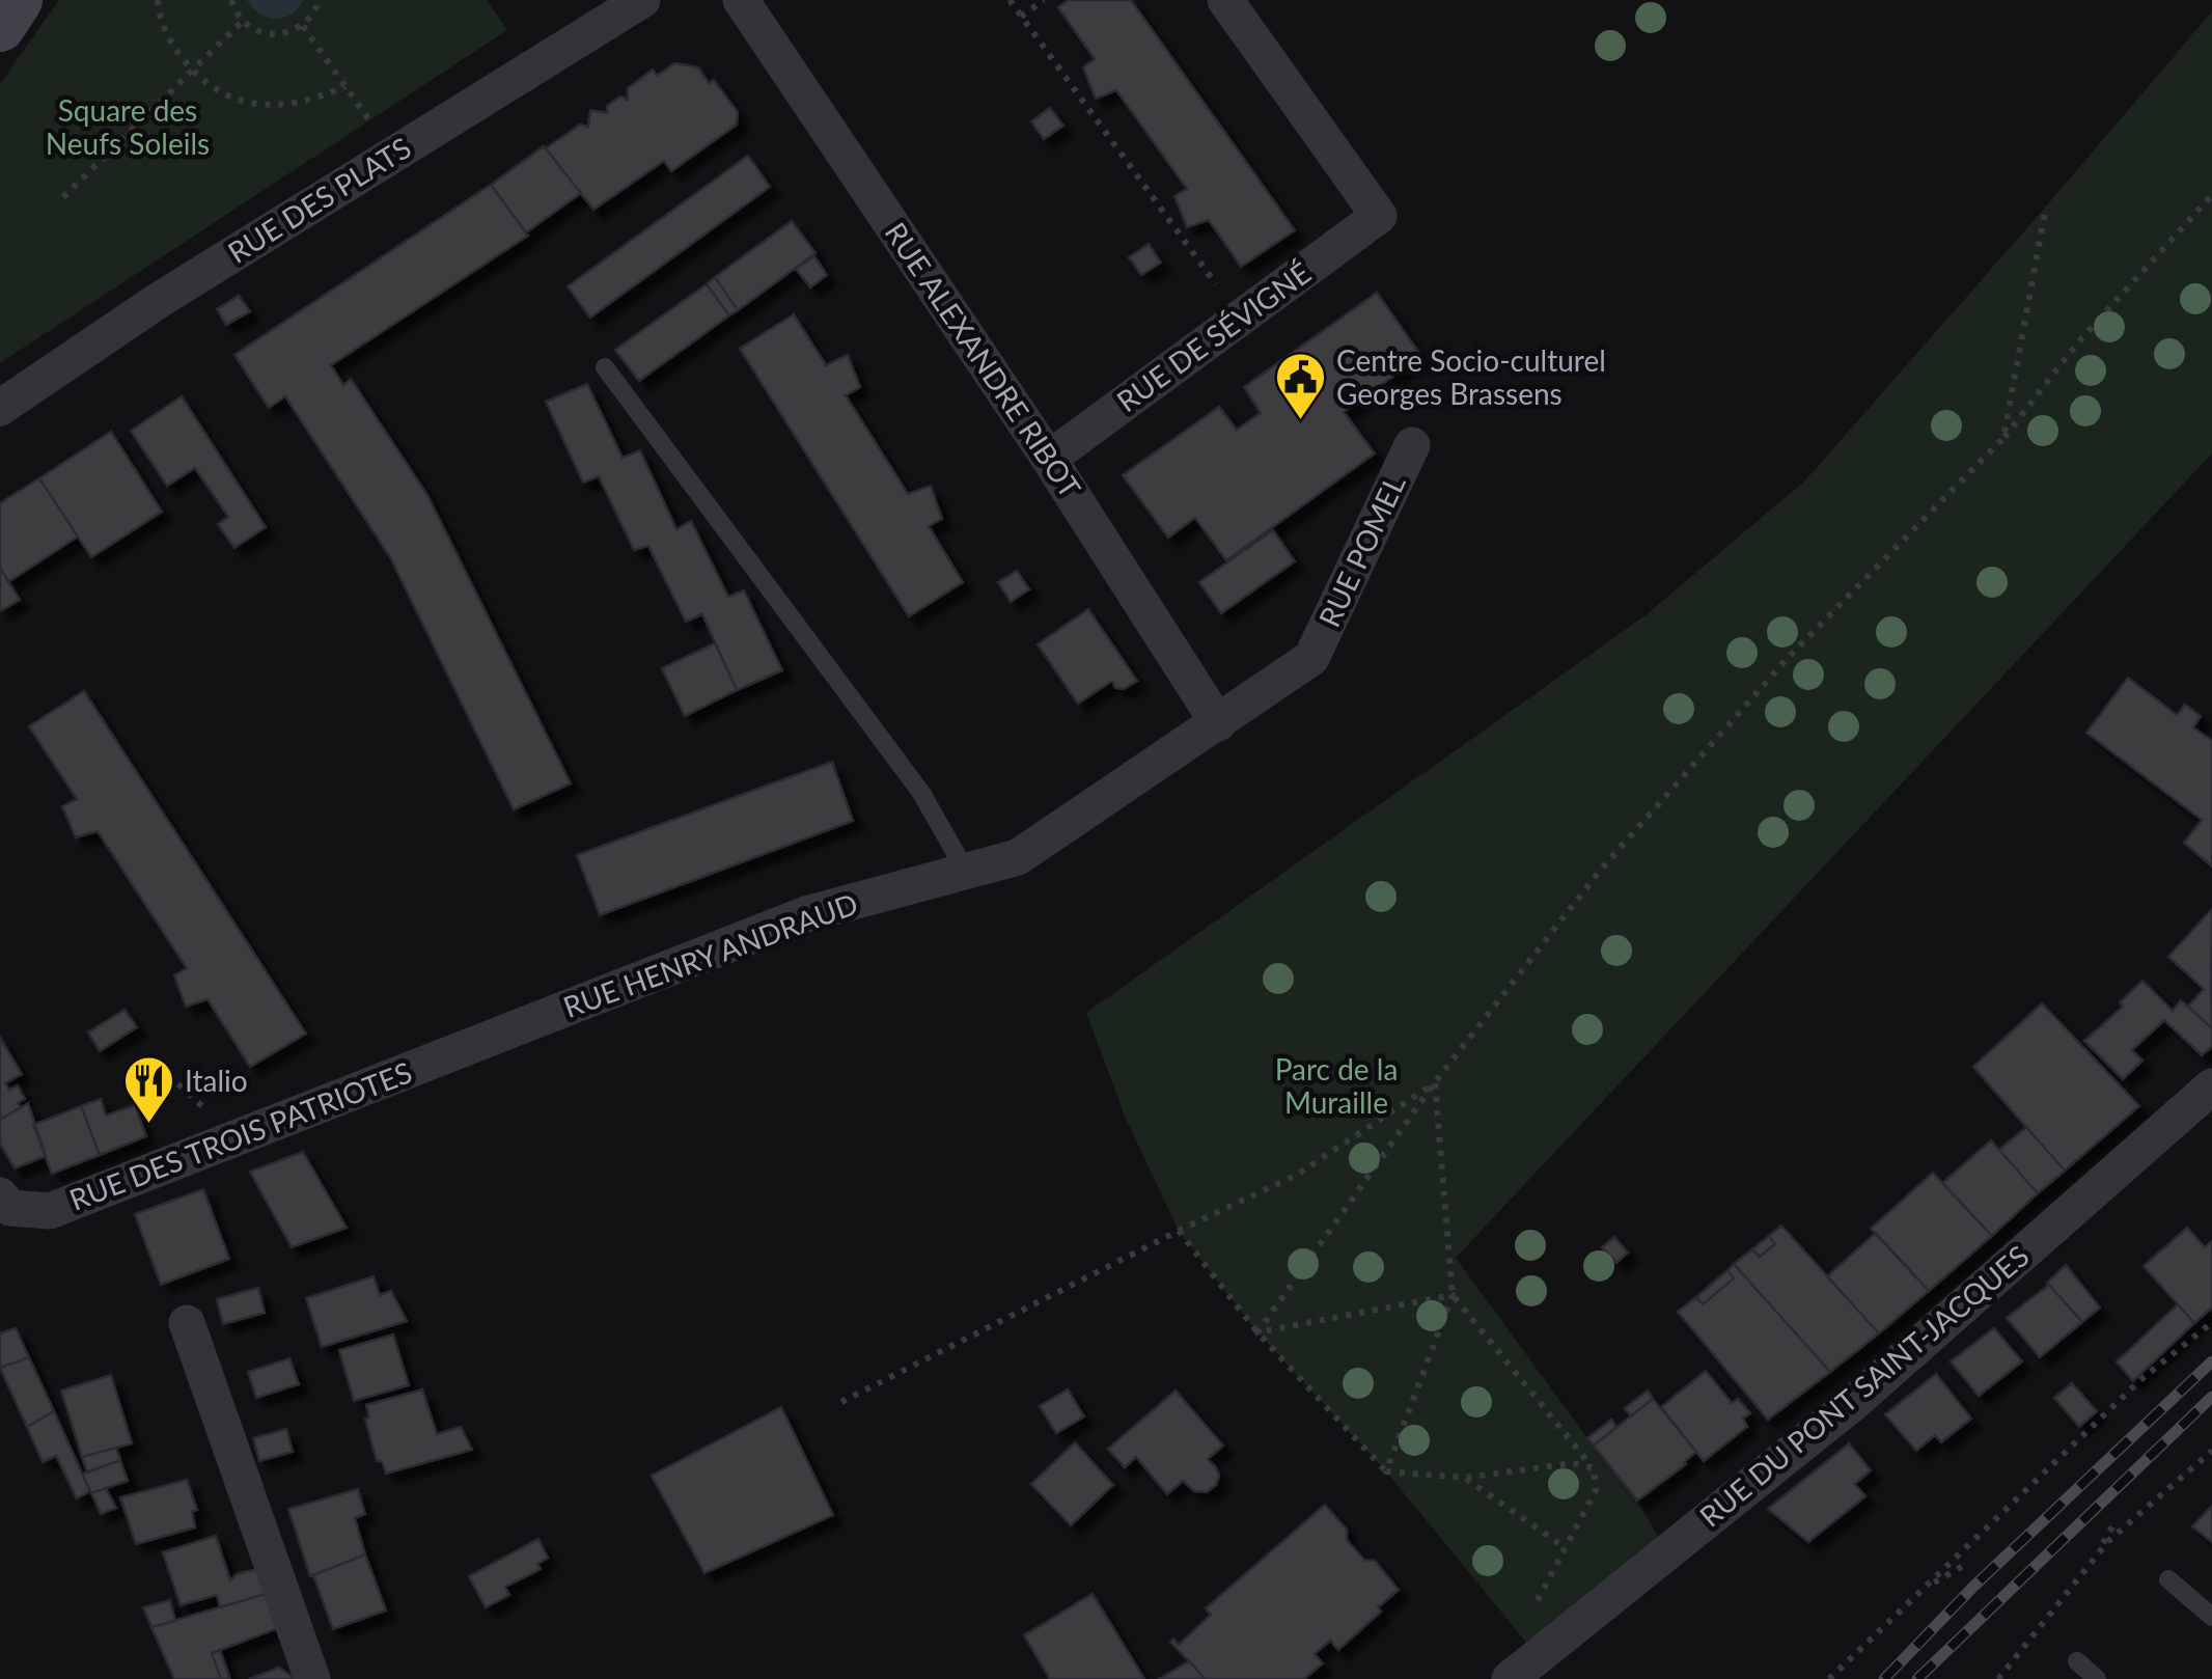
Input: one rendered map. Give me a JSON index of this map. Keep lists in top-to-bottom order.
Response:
{
  "streets": {
    "street": [
      "RUE DES PLATS",
      "RUE DE SÉVIGNÉ",
      "RUE ALEXANDRE RIBOT",
      "RUE POMEL",
      "RUE HENRY ANDRAUD",
      "RUE DES TROIS PATRIOTES",
      "RUE DU PONT SAINT-JACQUES"
    ]
  },
  "crossings": [
    ["RUE DE SÉVIGNÉ", "RUE ALEXANDRE RIBOT"],
    ["RUE ALEXANDRE RIBOT", "RUE HENRY ANDRAUD"],
    ["RUE POMEL", "RUE HENRY ANDRAUD"],
    ["RUE HENRY ANDRAUD", "RUE DES TROIS PATRIOTES"]
  ],
  "parks": ["Square des Neufs Soleils", "Parc de la Muraille"],
  "places": {
    "public building": ["Centre Socio-culturel Georges Brassens"],
    "restaurant": ["Italio"]
  }
}
